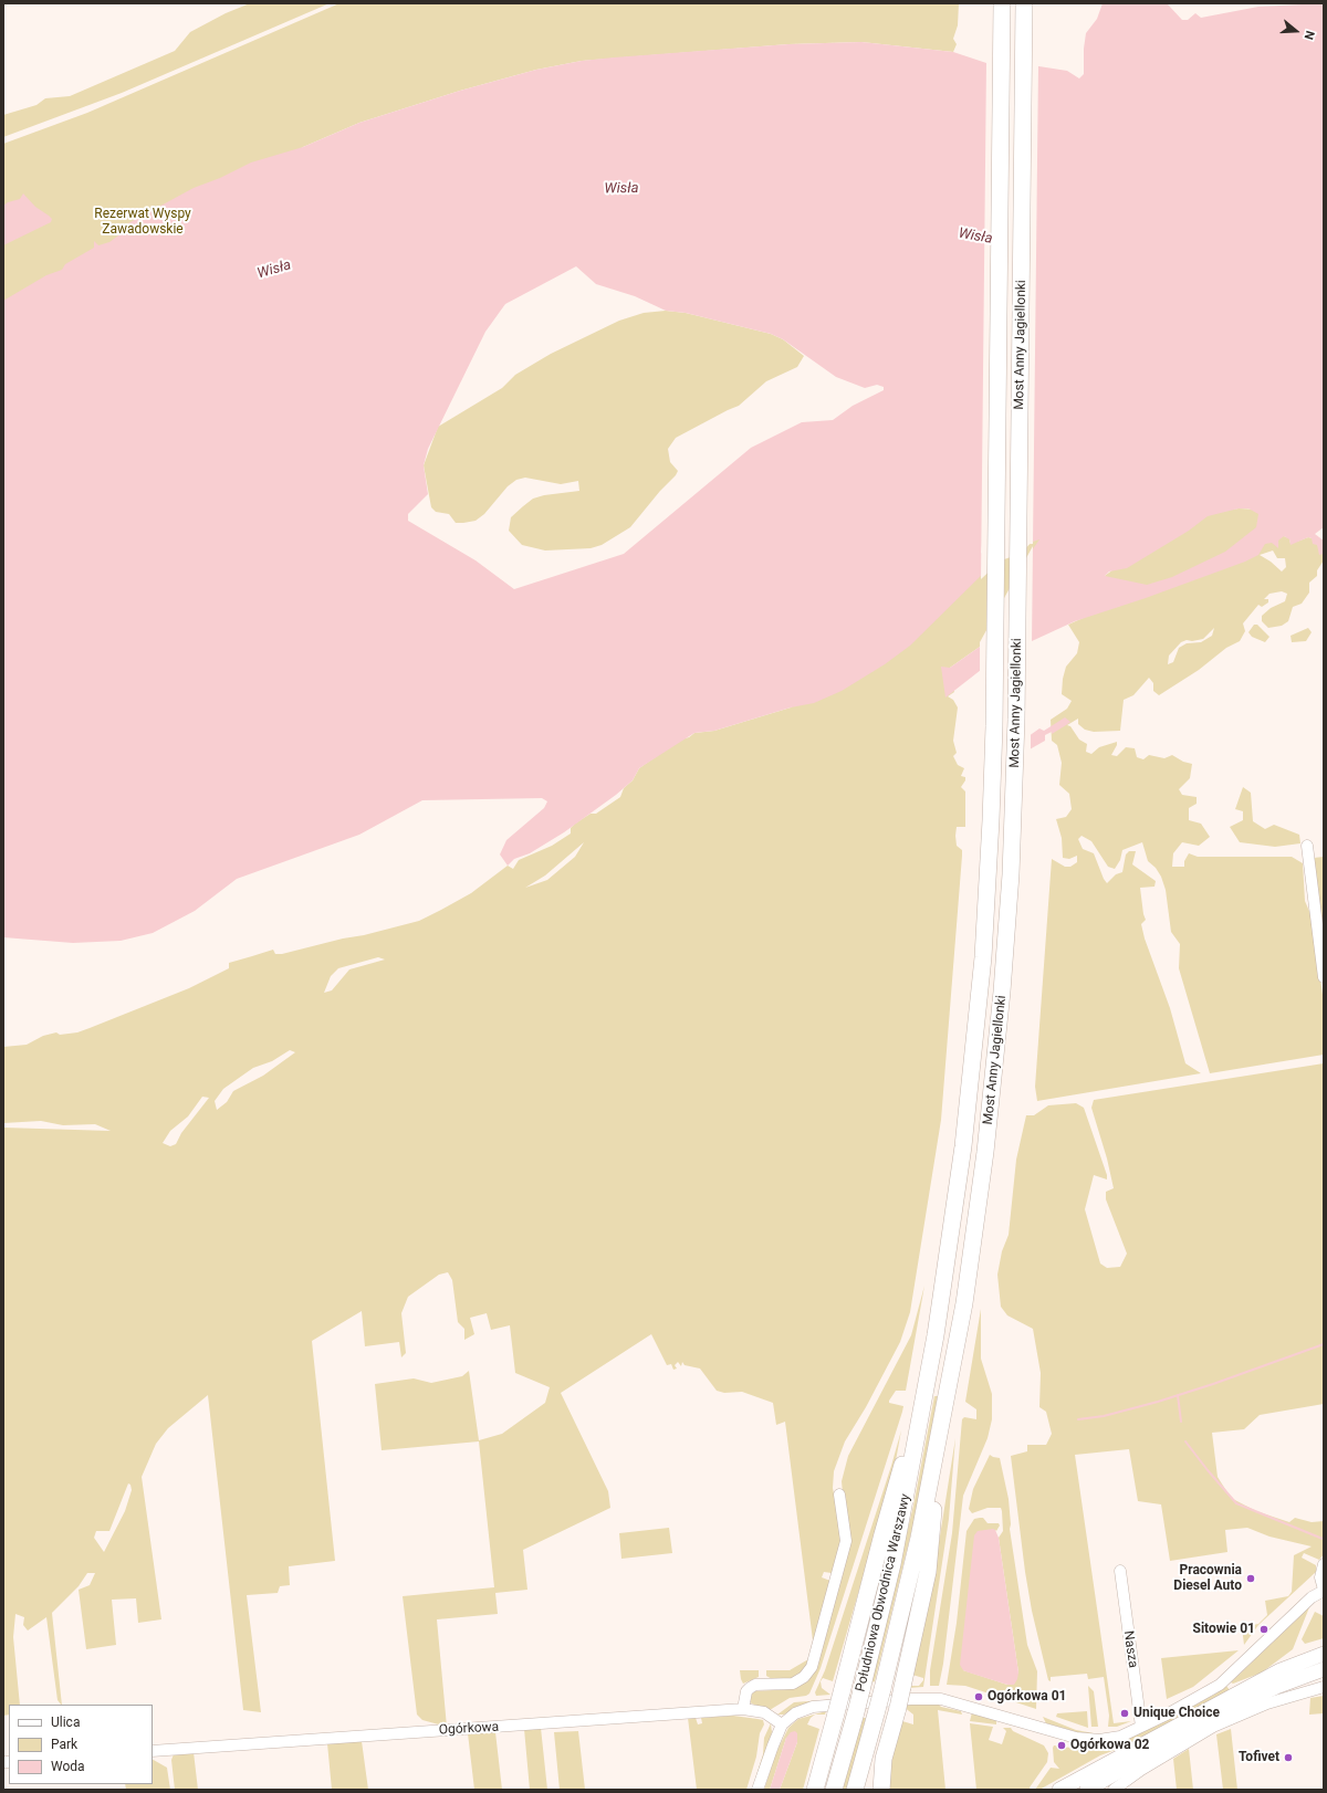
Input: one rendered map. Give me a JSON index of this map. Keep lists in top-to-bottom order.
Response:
{
  "streets": {
    "highway": ["Most Anny Jagiellonki", "Południowa Obwodnica Warszawy"],
    "street": ["Nasza", "Ogórkowa"]
  },
  "crossings": [
    ["Most Anny Jagiellonki", "Południowa Obwodnica Warszawy"]
  ],
  "water": ["Wisła"],
  "parks": ["Rezerwat Wyspy Zawadowskie"],
  "places": [
    "Pracownia Diesel Auto",
    "Sitowie 01",
    "Ogórkowa 01",
    "Unique Choice",
    "Ogórkowa 02",
    "Tofivet"
  ],
  "legend": ["Ulica", "Park", "Woda"],
  "north": "right"
}
